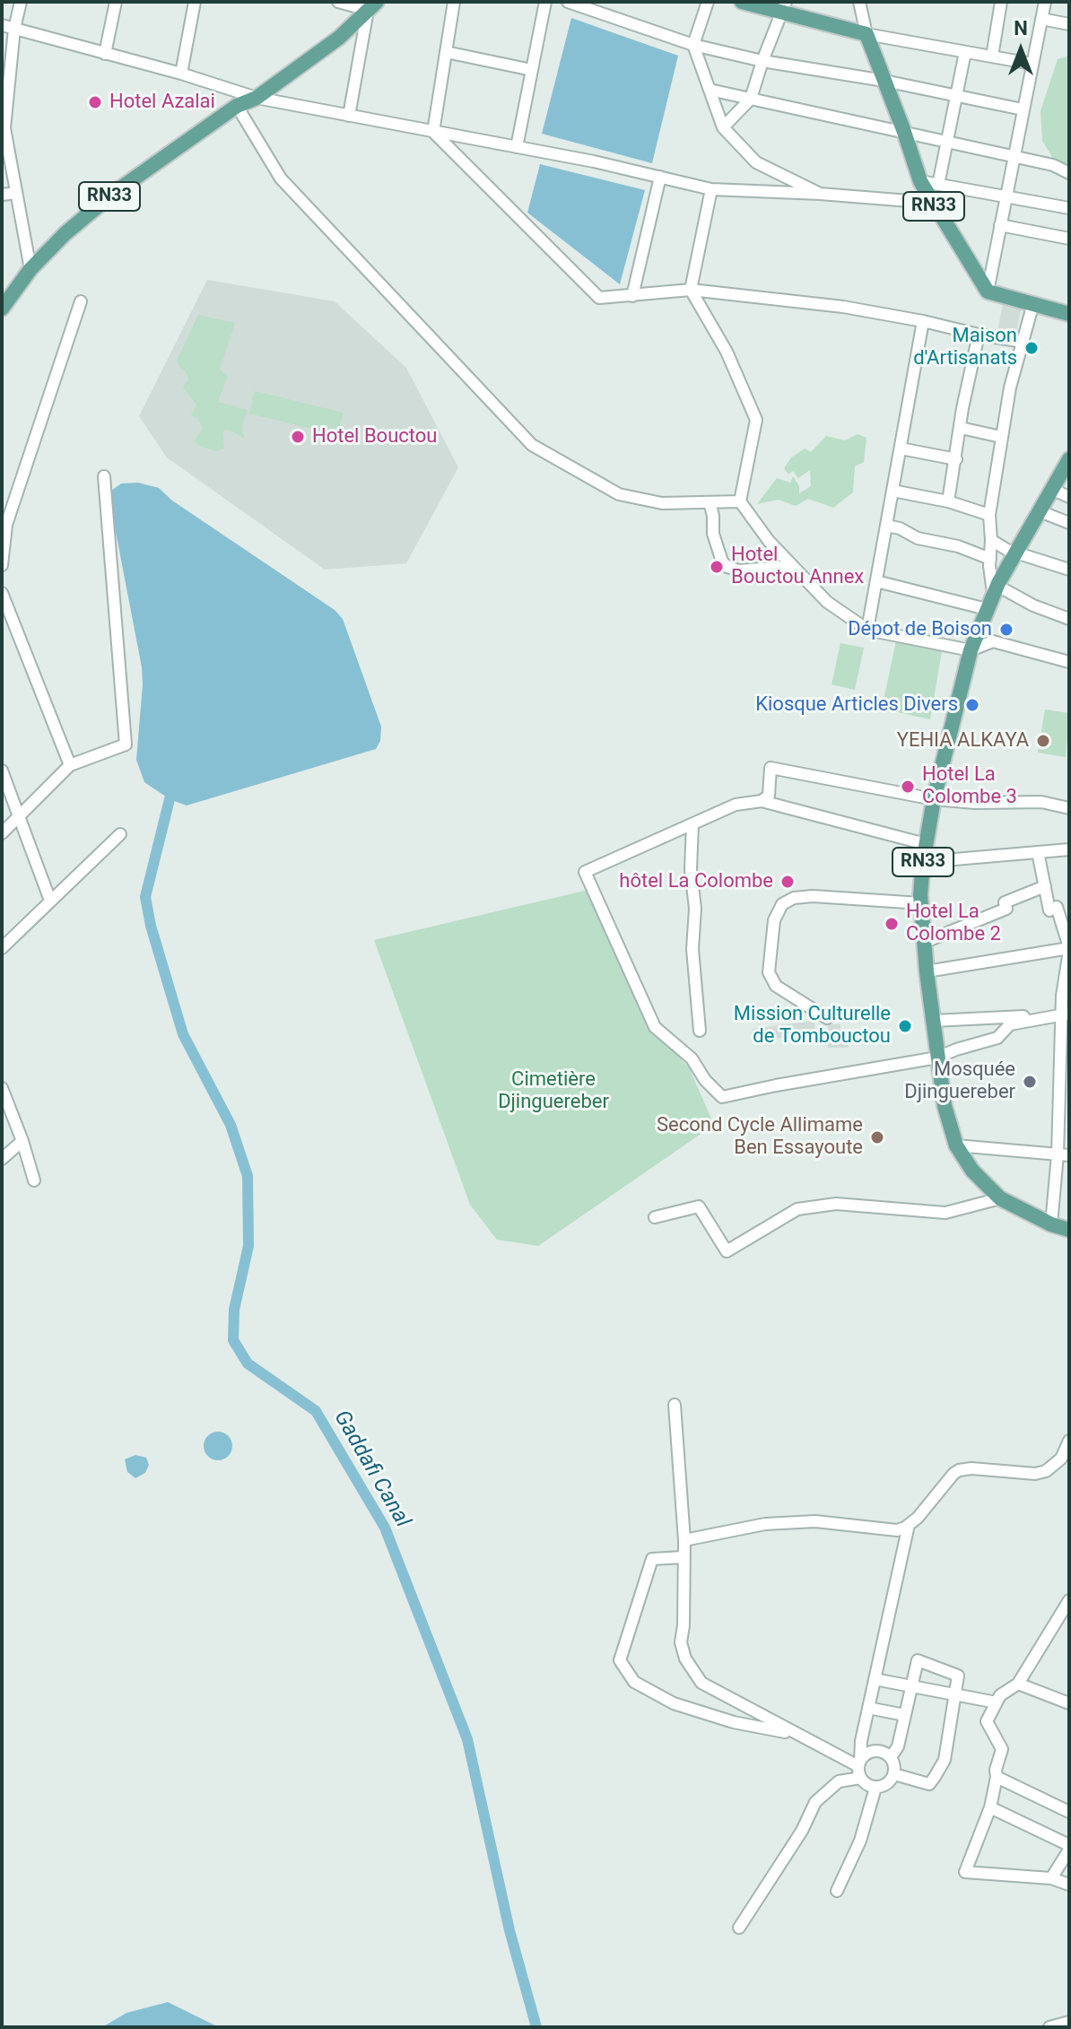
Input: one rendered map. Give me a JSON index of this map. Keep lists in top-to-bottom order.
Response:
{
  "streets": {
    "main road": ["RN33"]
  },
  "water": ["Gaddafi Canal"],
  "parks": ["Cimetière Djinguereber"],
  "places": [
    "Hotel Azalai",
    "Maison d'Artisanats",
    "Hotel Bouctou",
    "Hotel Bouctou Annex",
    "Dépot de Boison",
    "Kiosque Articles Divers",
    "YEHIA ALKAYA",
    "Hotel La Colombe 3",
    "hôtel La Colombe",
    "Hotel La Colombe 2",
    "Mission Culturelle de Tombouctou",
    "Mosquée Djinguereber",
    "Second Cycle Allimame Ben Essayoute"
  ],
  "north": "top"
}
